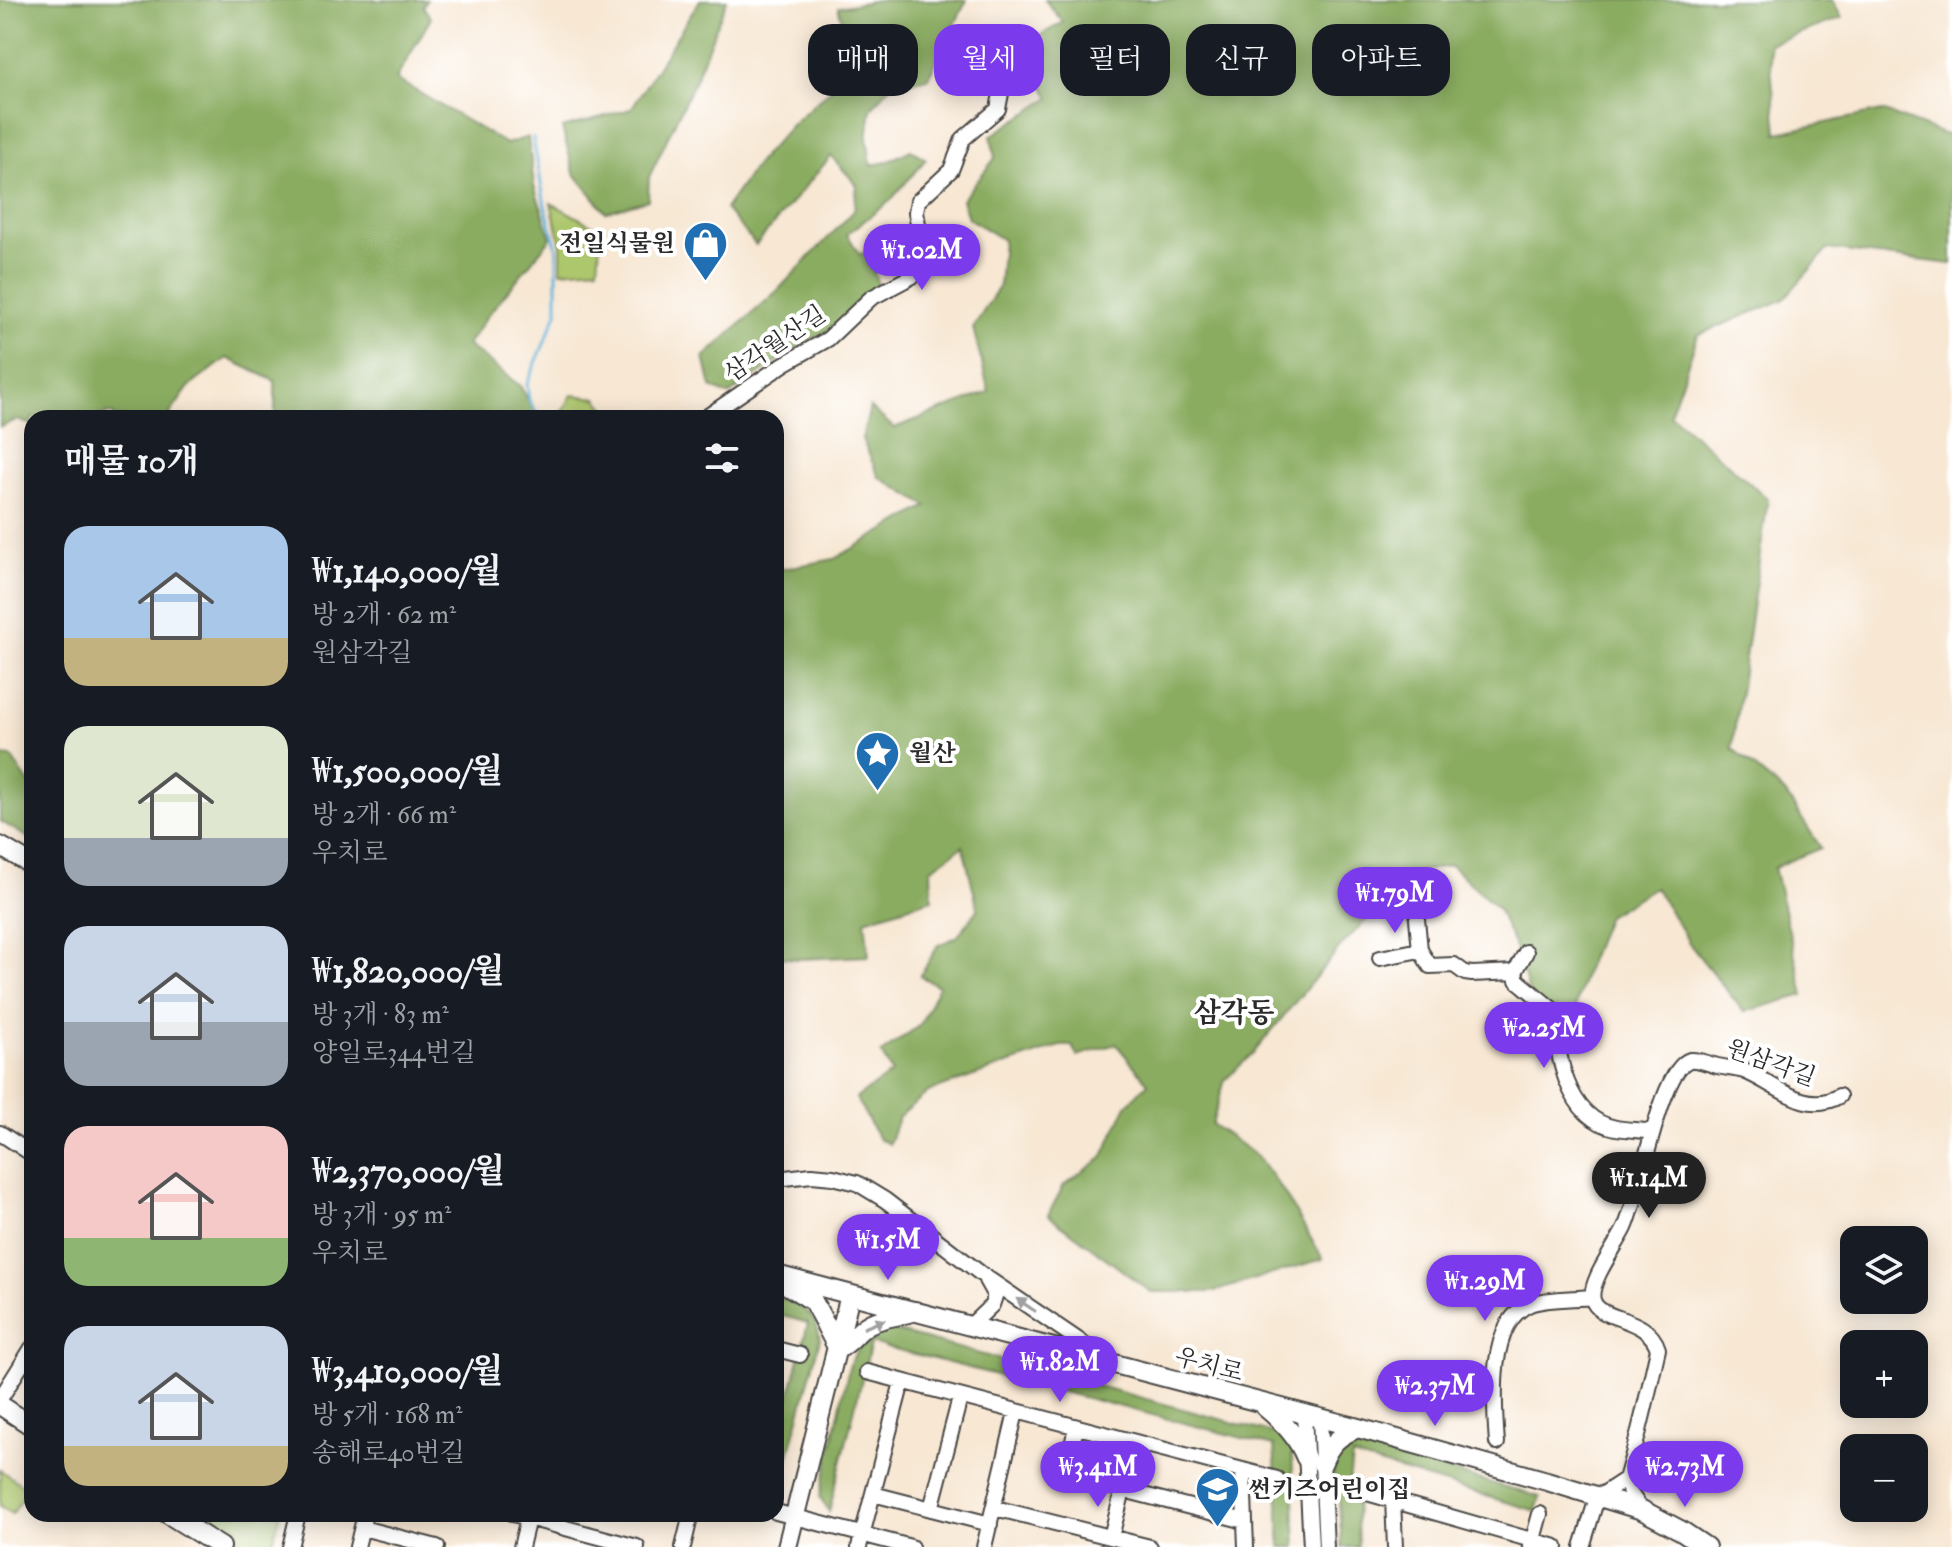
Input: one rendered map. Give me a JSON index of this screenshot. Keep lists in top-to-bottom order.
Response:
{
  "streets": {
    "main road": ["우치로"],
    "street": ["삼각월산길", "원삼각길"]
  },
  "districts": ["삼각동"],
  "places": {
    "shop": ["전일식물원"],
    "place": ["월산"],
    "school or university": ["썬키즈어린이집"]
  },
  "page": {
    "chip": [
      "매매",
      "월세",
      "필터",
      "신규",
      "아파트"
    ],
    "price": [
      "₩1.02M",
      "₩1.79M",
      "₩2.25M",
      "₩1.14M",
      "₩1.5M",
      "₩1.29M",
      "₩1.82M",
      "₩2.37M",
      "₩3.41M",
      "₩2.73M"
    ],
    "heading": "매물 10개",
    "list": [
      {
        "name": "₩1,140,000/월",
        "note": "방 2개 · 62 m² · 원삼각길"
      },
      {
        "name": "₩1,500,000/월",
        "note": "방 2개 · 66 m² · 우치로"
      },
      {
        "name": "₩1,820,000/월",
        "note": "방 3개 · 83 m² · 양일로344번길"
      },
      {
        "name": "₩2,370,000/월",
        "note": "방 3개 · 95 m² · 우치로"
      },
      {
        "name": "₩3,410,000/월",
        "note": "방 5개 · 168 m² · 송해로40번길"
      }
    ],
    "map_buttons": ["+", "−"]
  }
}
